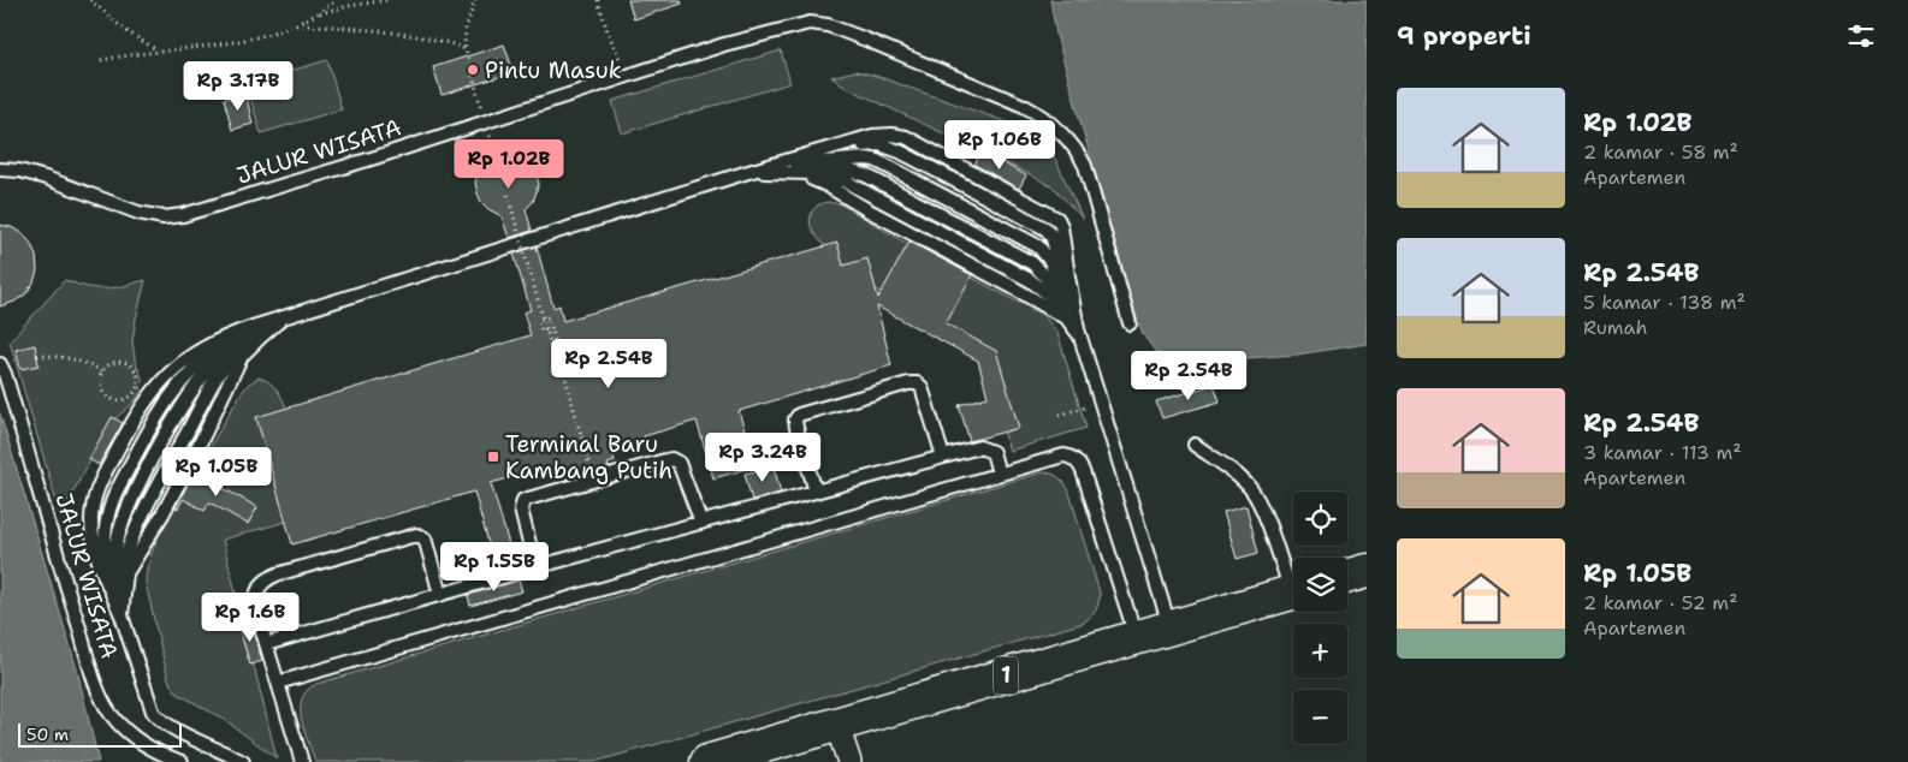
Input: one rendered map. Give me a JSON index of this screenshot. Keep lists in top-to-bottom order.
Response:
{
  "streets": {
    "highway": ["1"],
    "lane": ["JALUR WISATA"]
  },
  "places": {
    "other": ["Pintu Masuk"],
    "transit": ["Terminal Baru Kambang Putih"]
  },
  "scale_bar": "50 m",
  "page": {
    "heading": "9 properti",
    "price": [
      "Rp 3.17B",
      "Rp 1.06B",
      "Rp 1.02B",
      "Rp 2.54B",
      "Rp 2.54B",
      "Rp 3.24B",
      "Rp 1.05B",
      "Rp 1.55B",
      "Rp 1.6B"
    ],
    "list": [
      {
        "name": "Rp 1.02B",
        "note": "2 kamar · 58 m² · Apartemen"
      },
      {
        "name": "Rp 2.54B",
        "note": "5 kamar · 138 m² · Rumah"
      },
      {
        "name": "Rp 2.54B",
        "note": "3 kamar · 113 m² · Apartemen"
      },
      {
        "name": "Rp 1.05B",
        "note": "2 kamar · 52 m² · Apartemen"
      }
    ],
    "map_buttons": ["+", "−"],
    "scale": "50 m"
  }
}
